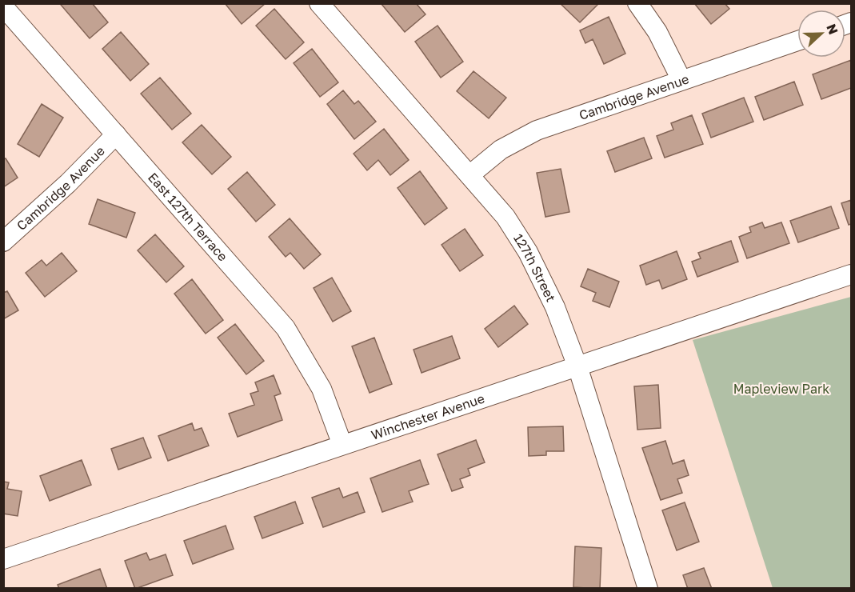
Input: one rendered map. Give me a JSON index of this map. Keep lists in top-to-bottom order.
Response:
{
  "streets": {
    "street": [
      "Cambridge Avenue",
      "East 127th Terrace",
      "127th Street",
      "Winchester Avenue"
    ]
  },
  "crossings": [
    ["Cambridge Avenue", "East 127th Terrace"],
    ["Cambridge Avenue", "127th Street"],
    ["East 127th Terrace", "Winchester Avenue"],
    ["127th Street", "Winchester Avenue"]
  ],
  "parks": ["Mapleview Park"],
  "north": "right"
}
